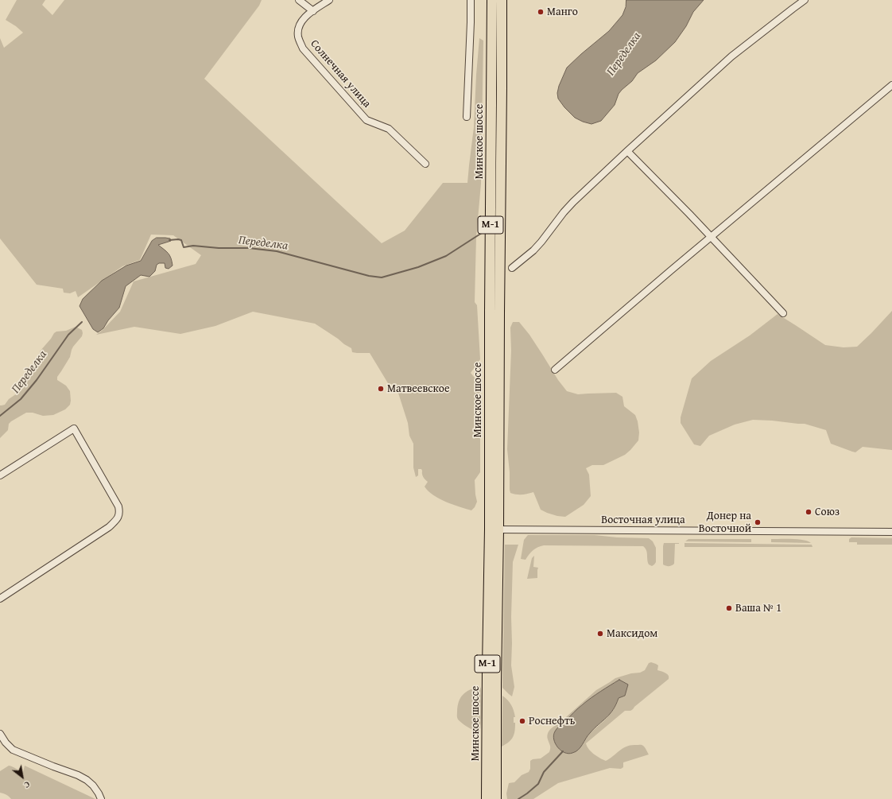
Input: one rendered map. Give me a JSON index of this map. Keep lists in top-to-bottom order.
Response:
{
  "streets": {
    "highway": ["Минское шоссе", "М-1"],
    "street": ["Солнечная улица", "Восточная улица"]
  },
  "crossings": [
    ["Минское шоссе", "Восточная улица"]
  ],
  "water": ["Переделка"],
  "places": [
    "Манго",
    "Матвеевское",
    "Союз",
    "Донер на Восточной",
    "Ваша № 1",
    "Максидом",
    "Роснефть"
  ],
  "north": "bottom right"
}
